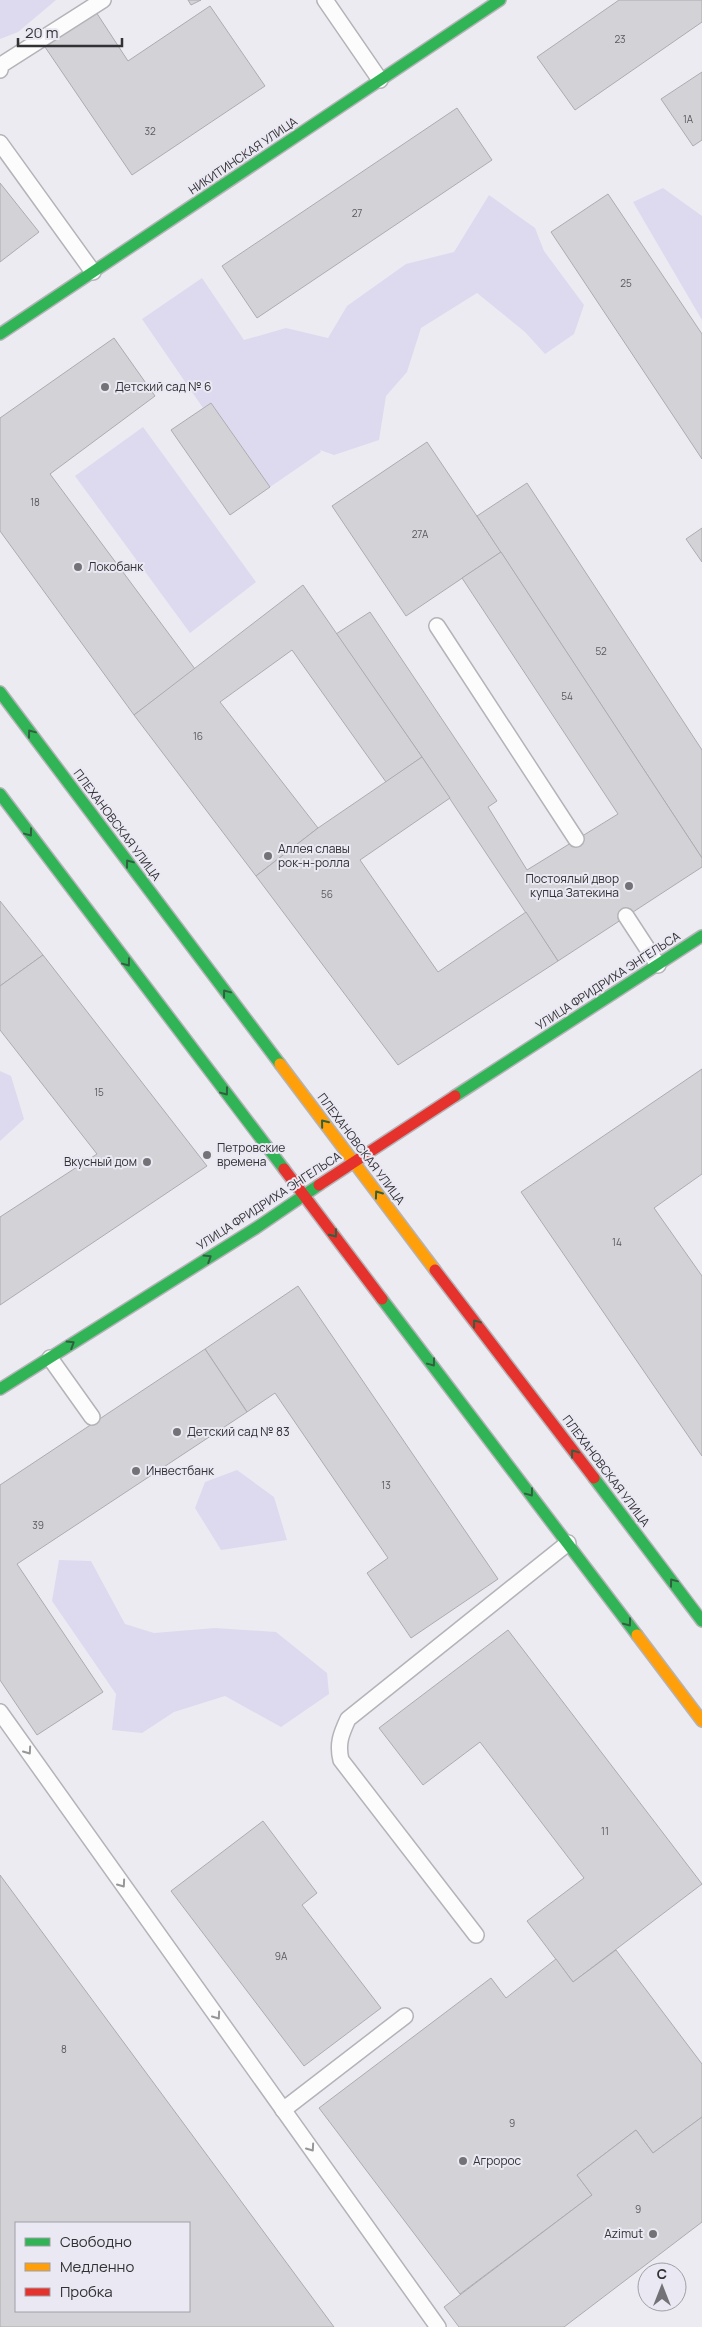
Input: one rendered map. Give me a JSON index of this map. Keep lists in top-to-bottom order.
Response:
{
  "streets": {
    "main road": ["НИКИТИНСКАЯ УЛИЦА", "ПЛЕХАНОВСКАЯ УЛИЦА", "УЛИЦА ФРИДРИХА ЭНГЕЛЬСА"]
  },
  "crossings": [
    ["ПЛЕХАНОВСКАЯ УЛИЦА", "УЛИЦА ФРИДРИХА ЭНГЕЛЬСА"]
  ],
  "one_way": ["УЛИЦА ФРИДРИХА ЭНГЕЛЬСА"],
  "places": [
    "Детский сад № 6",
    "Локобанк",
    "Аллея славы рок-н-ролла",
    "Постоялый двор купца Затекина",
    "Петровские времена",
    "Вкусный дом",
    "Детский сад № 83",
    "Инвестбанк",
    "Агророс",
    "Azimut"
  ],
  "house_numbers": [
    "23",
    "1А",
    "32",
    "27",
    "25",
    "18",
    "27А",
    "52",
    "54",
    "16",
    "56",
    "15",
    "14",
    "13",
    "39",
    "11",
    "9А",
    "8",
    "9",
    "9"
  ],
  "legend": ["Свободно", "Медленно", "Пробка"],
  "scale_bar": "20 m",
  "north": "top"
}
